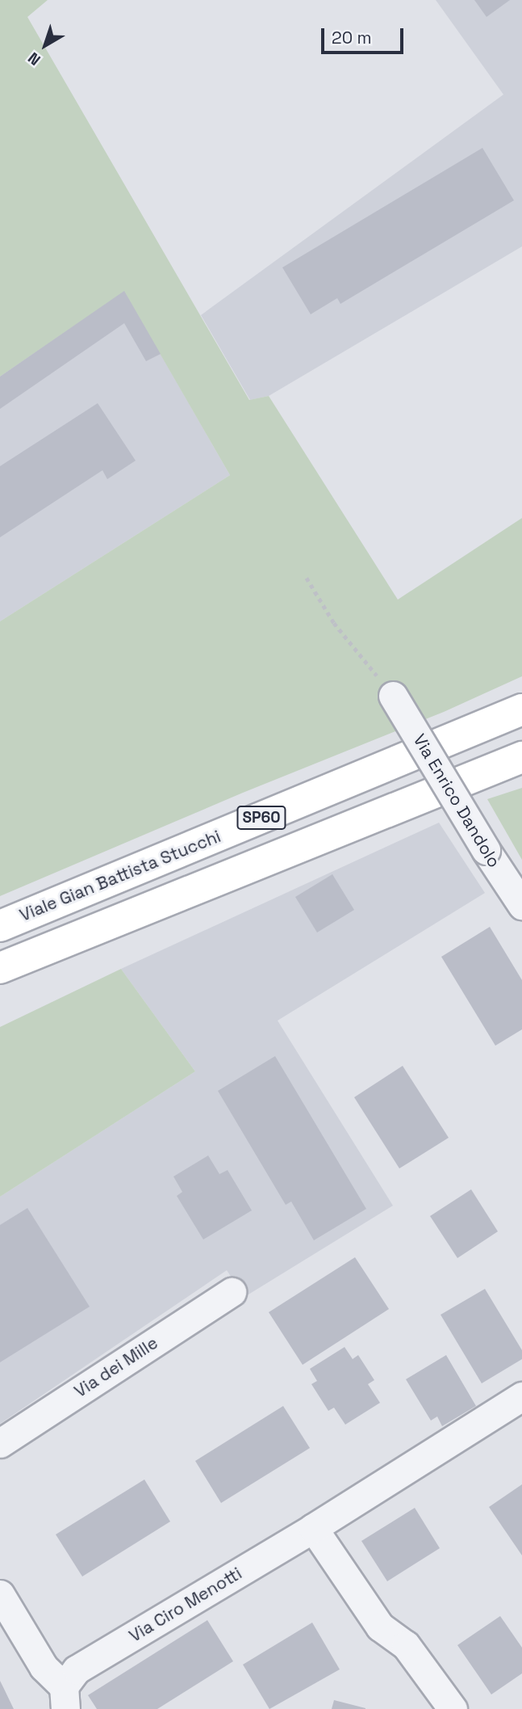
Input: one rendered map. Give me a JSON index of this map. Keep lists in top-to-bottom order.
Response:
{
  "streets": {
    "highway": ["SP60", "Viale Gian Battista Stucchi"],
    "street": ["Via Enrico Dandolo", "Via dei Mille", "Via Ciro Menotti"]
  },
  "scale_bar": "20 m",
  "north": "bottom left"
}
